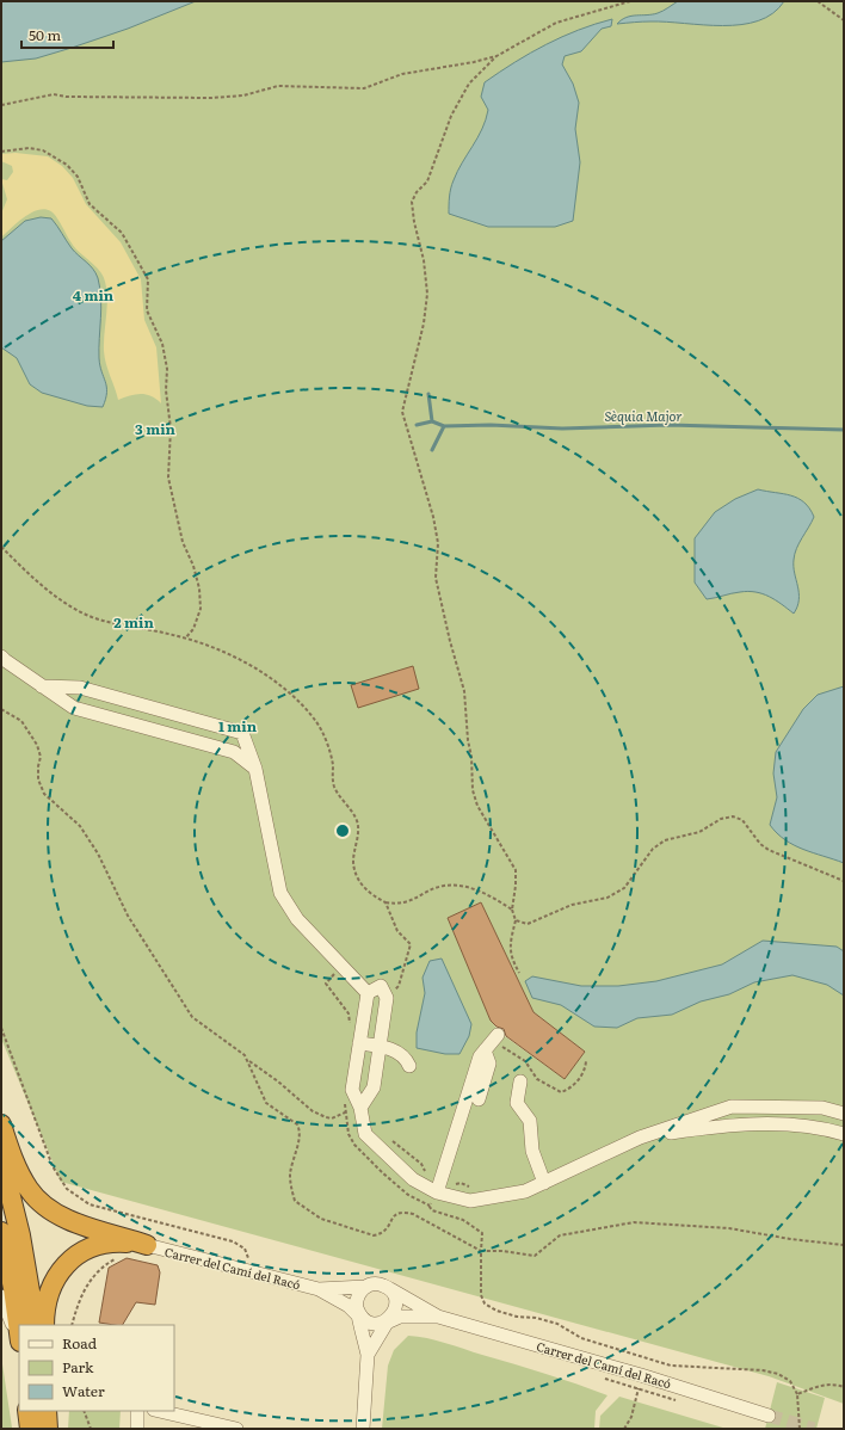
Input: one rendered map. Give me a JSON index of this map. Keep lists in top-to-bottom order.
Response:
{
  "streets": {
    "street": ["Carrer del Camí del Racó"]
  },
  "water": ["Sèquia Major"],
  "legend": ["Road", "Park", "Water"],
  "scale_bar": "50 m",
  "rings": [
    "4 min",
    "3 min",
    "2 min",
    "1 min"
  ]
}
